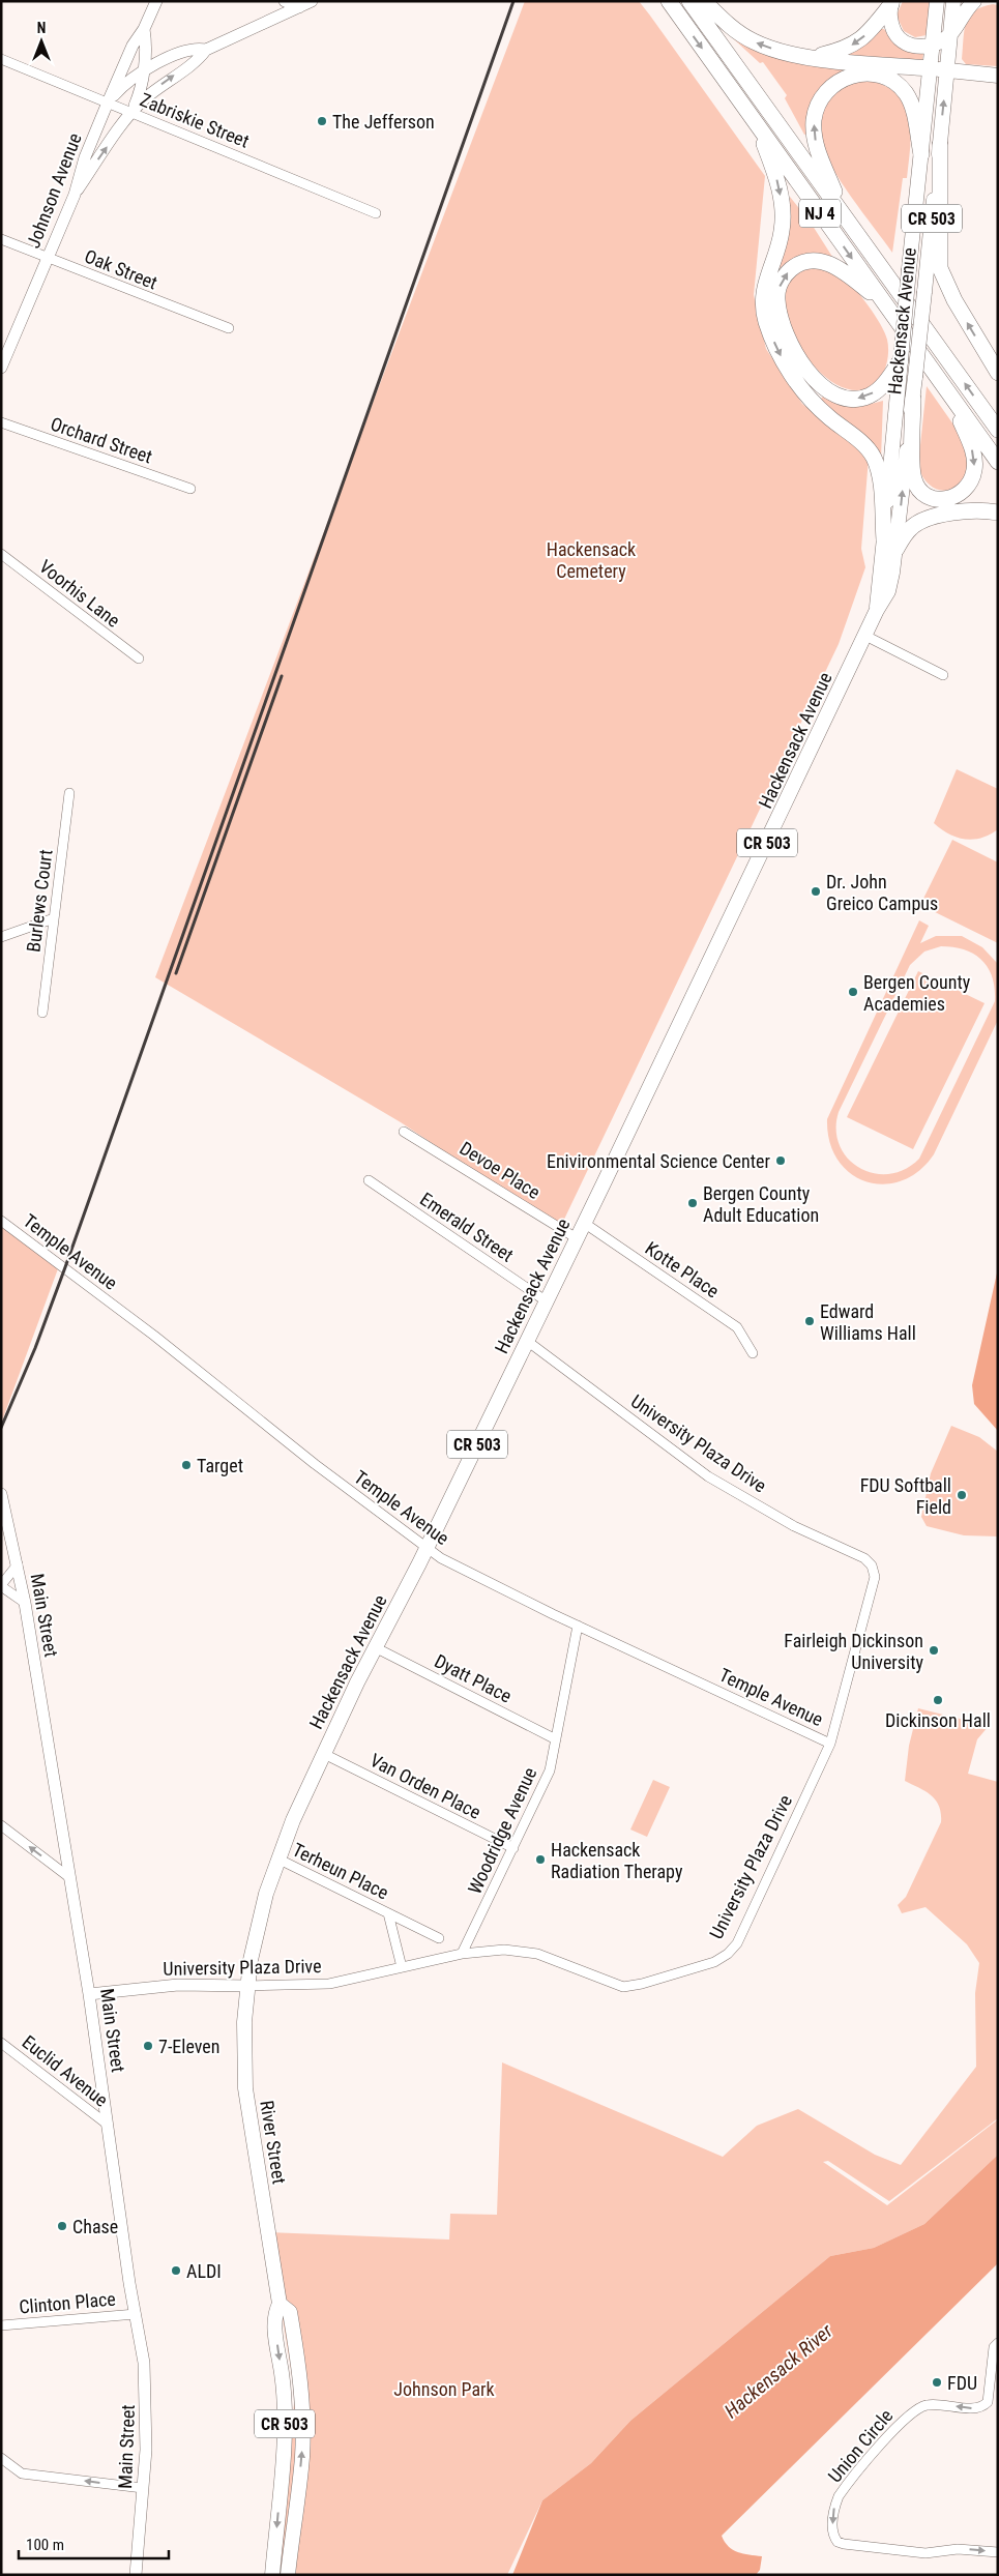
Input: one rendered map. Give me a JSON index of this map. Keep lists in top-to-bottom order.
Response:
{
  "streets": {
    "highway": ["NJ 4"],
    "main road": [
      "Johnson Avenue",
      "CR 503",
      "Hackensack Avenue",
      "University Plaza Drive",
      "Main Street",
      "River Street"
    ],
    "street": [
      "Zabriskie Street",
      "Oak Street",
      "Orchard Street",
      "Voorhis Lane",
      "Burlews Court",
      "Devoe Place",
      "Emerald Street",
      "Temple Avenue",
      "Kotte Place",
      "Dyatt Place",
      "Van Orden Place",
      "Woodridge Avenue",
      "Terheun Place",
      "Euclid Avenue",
      "Clinton Place",
      "Union Circle"
    ]
  },
  "crossings": [
    ["Zabriskie Street", "Johnson Avenue"],
    ["Johnson Avenue", "Oak Street"],
    ["Hackensack Avenue", "Devoe Place"],
    ["Hackensack Avenue", "Emerald Street"],
    ["Hackensack Avenue", "Temple Avenue"],
    ["Hackensack Avenue", "Kotte Place"],
    ["Hackensack Avenue", "University Plaza Drive"],
    ["Hackensack Avenue", "Dyatt Place"],
    ["Hackensack Avenue", "Van Orden Place"],
    ["Hackensack Avenue", "Terheun Place"],
    ["Hackensack Avenue", "River Street"],
    ["Temple Avenue", "University Plaza Drive"],
    ["Temple Avenue", "Woodridge Avenue"],
    ["University Plaza Drive", "Main Street"],
    ["University Plaza Drive", "Woodridge Avenue"],
    ["University Plaza Drive", "Terheun Place"],
    ["University Plaza Drive", "River Street"],
    ["Main Street", "Euclid Avenue"],
    ["Main Street", "Clinton Place"],
    ["Dyatt Place", "Woodridge Avenue"],
    ["Van Orden Place", "Woodridge Avenue"]
  ],
  "water": ["Hackensack River"],
  "parks": ["Hackensack Cemetery", "Johnson Park"],
  "places": [
    "The Jefferson",
    "Dr. John Greico Campus",
    "Bergen County Academies",
    "Enivironmental Science Center",
    "Bergen County Adult Education",
    "Edward Williams Hall",
    "Target",
    "FDU Softball Field",
    "Fairleigh Dickinson University",
    "Dickinson Hall",
    "Hackensack Radiation Therapy",
    "7-Eleven",
    "Chase",
    "ALDI",
    "FDU"
  ],
  "scale_bar": "100 m",
  "north": "top"
}
